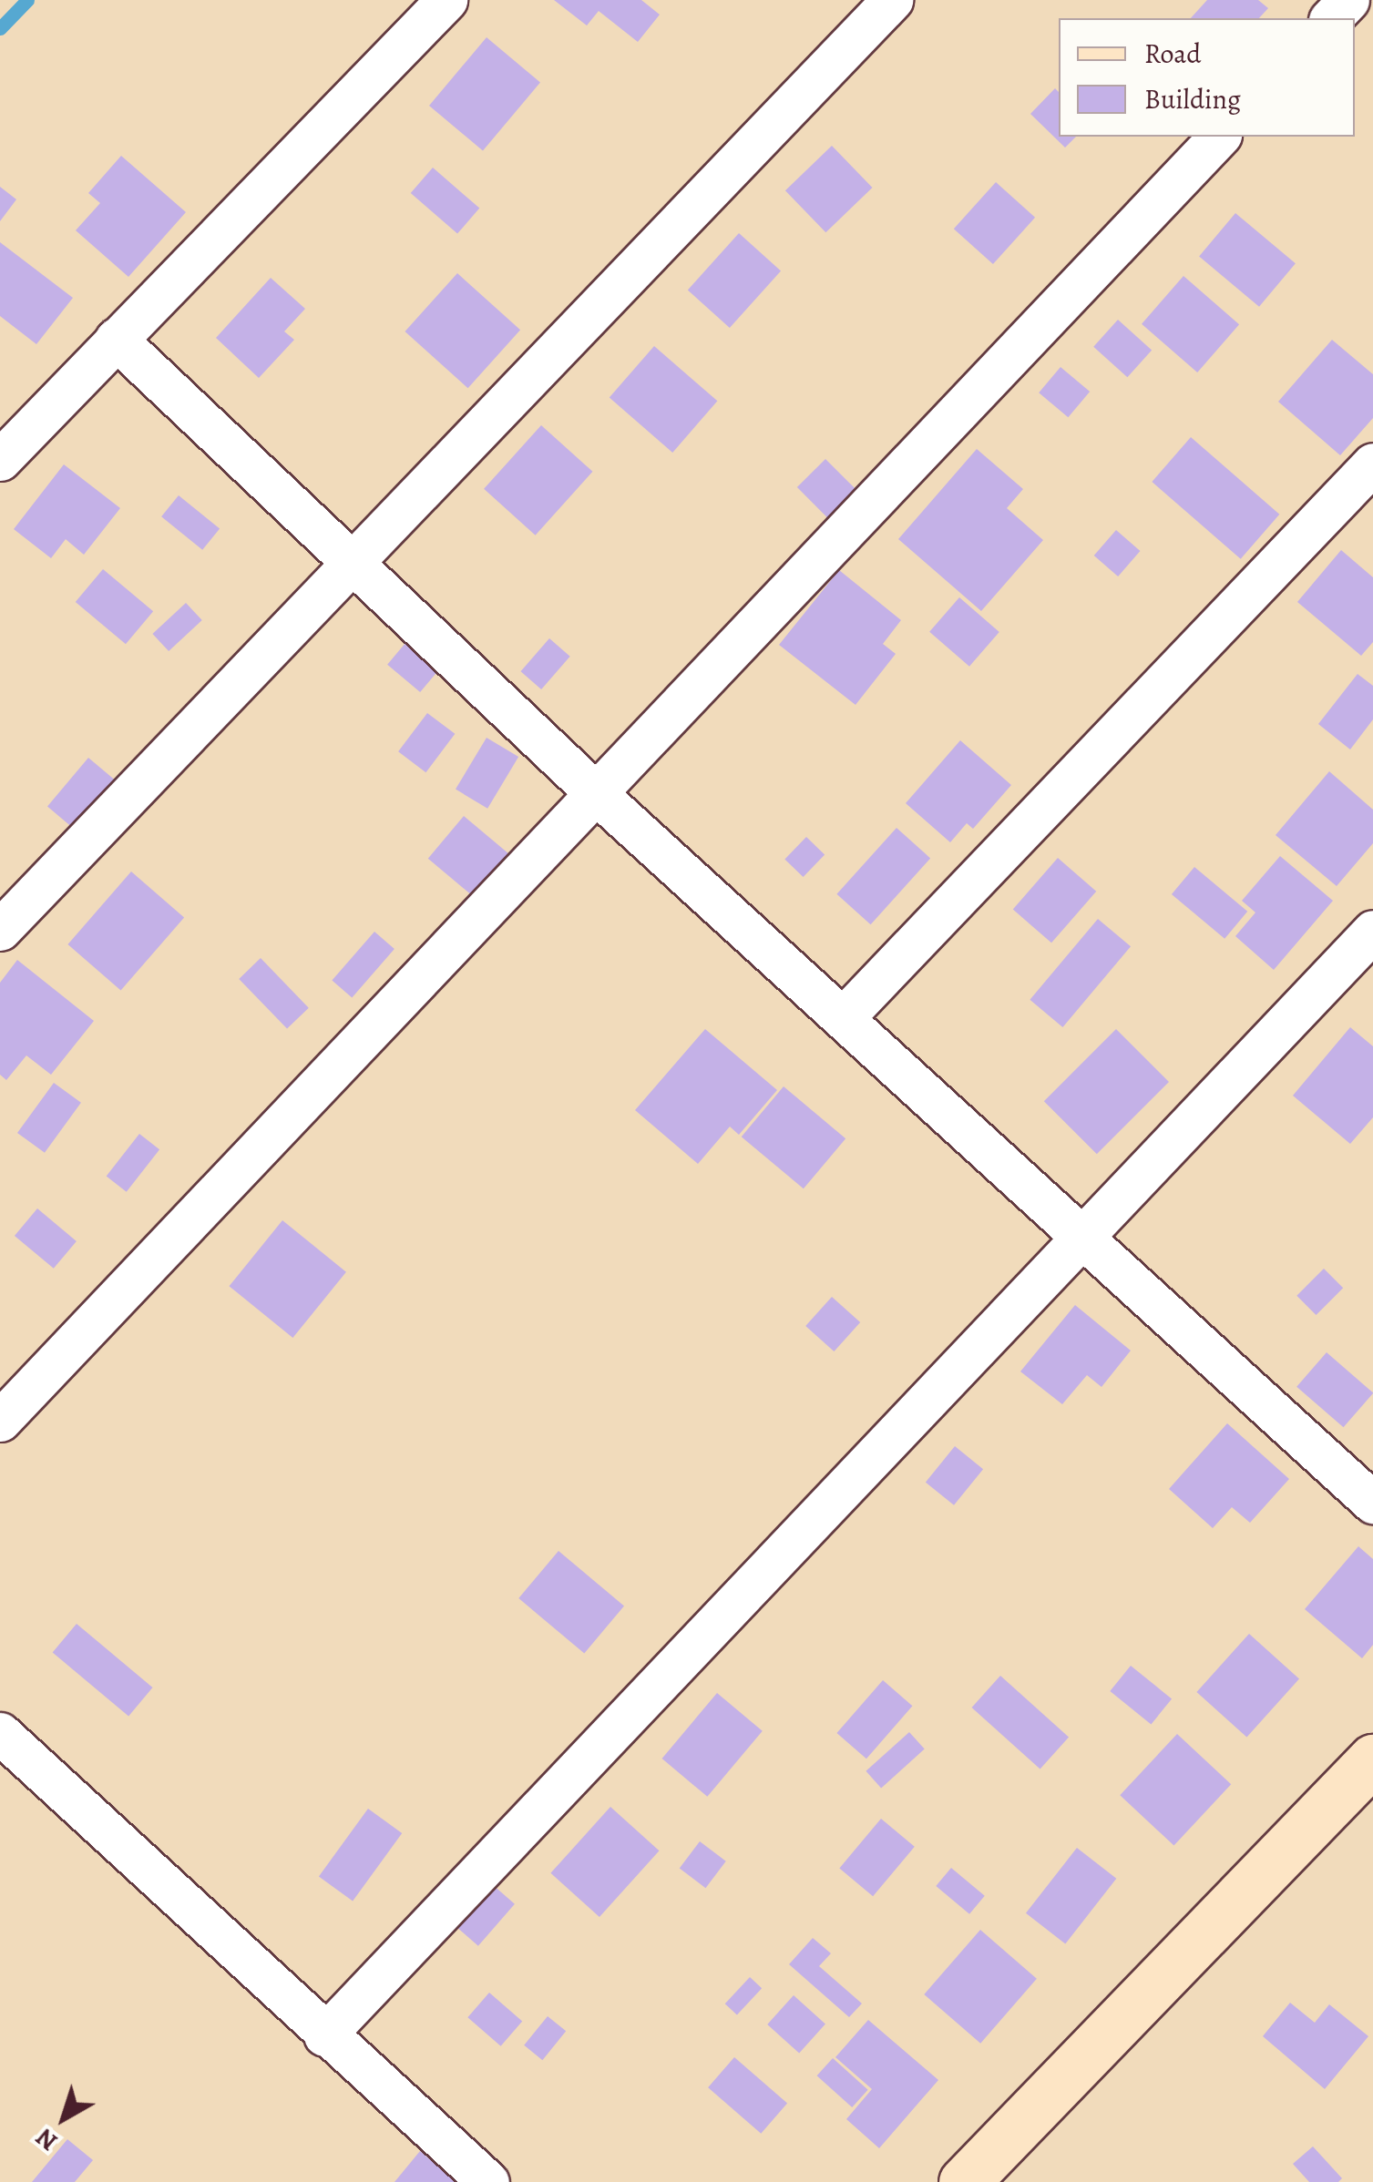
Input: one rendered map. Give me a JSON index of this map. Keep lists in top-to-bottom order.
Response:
{
  "legend": ["Road", "Building"],
  "north": "bottom left"
}
